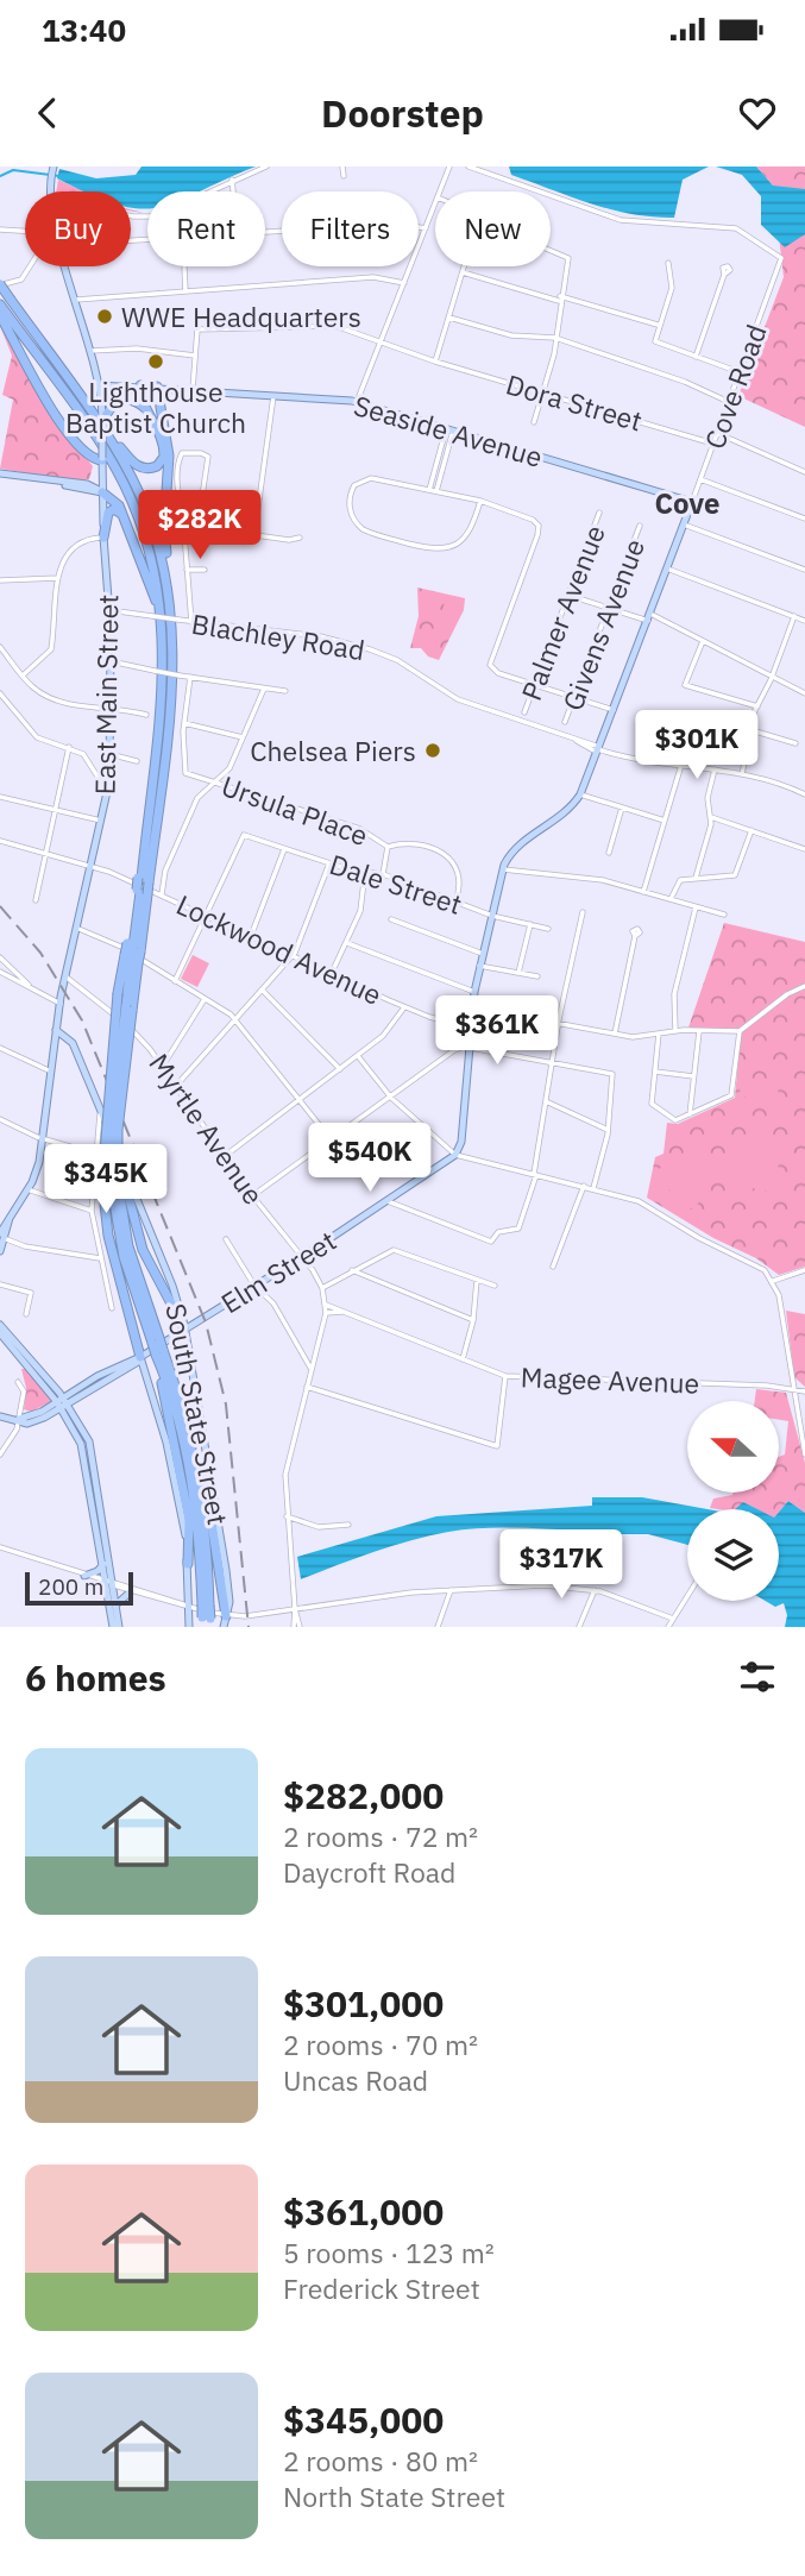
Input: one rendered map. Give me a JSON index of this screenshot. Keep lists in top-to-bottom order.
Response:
{
  "streets": {
    "main road": [
      "Cove Road",
      "Seaside Avenue",
      "East Main Street",
      "Elm Street",
      "South State Street"
    ],
    "street": [
      "Dora Street",
      "Palmer Avenue",
      "Givens Avenue",
      "Blachley Road",
      "Ursula Place",
      "Dale Street",
      "Lockwood Avenue",
      "Myrtle Avenue",
      "Magee Avenue"
    ]
  },
  "crossings": [
    ["Cove Road", "Dora Street"],
    ["Cove Road", "Seaside Avenue"],
    ["Cove Road", "Blachley Road"],
    ["Cove Road", "Dale Street"],
    ["Cove Road", "Lockwood Avenue"],
    ["Cove Road", "Elm Street"],
    ["Seaside Avenue", "East Main Street"],
    ["Blachley Road", "East Main Street"],
    ["East Main Street", "Lockwood Avenue"],
    ["East Main Street", "Myrtle Avenue"],
    ["East Main Street", "South State Street"],
    ["Ursula Place", "Dale Street"],
    ["Dale Street", "Lockwood Avenue"],
    ["Myrtle Avenue", "Elm Street"],
    ["Elm Street", "South State Street"]
  ],
  "districts": ["Cove"],
  "places": ["WWE Headquarters", "Lighthouse Baptist Church", "Chelsea Piers"],
  "scale_bar": "200 m",
  "north": "left",
  "page": {
    "status": "13:40",
    "header": "Doorstep",
    "chip": [
      "Buy",
      "Rent",
      "Filters",
      "New"
    ],
    "price": [
      "$282K",
      "$301K",
      "$361K",
      "$540K",
      "$345K",
      "$317K"
    ],
    "scale": "200 m",
    "heading": "6 homes",
    "list": [
      {
        "name": "$282,000",
        "note": "2 rooms · 72 m² · Daycroft Road"
      },
      {
        "name": "$301,000",
        "note": "2 rooms · 70 m² · Uncas Road"
      },
      {
        "name": "$361,000",
        "note": "5 rooms · 123 m² · Frederick Street"
      },
      {
        "name": "$345,000",
        "note": "2 rooms · 80 m² · North State Street"
      }
    ]
  }
}
